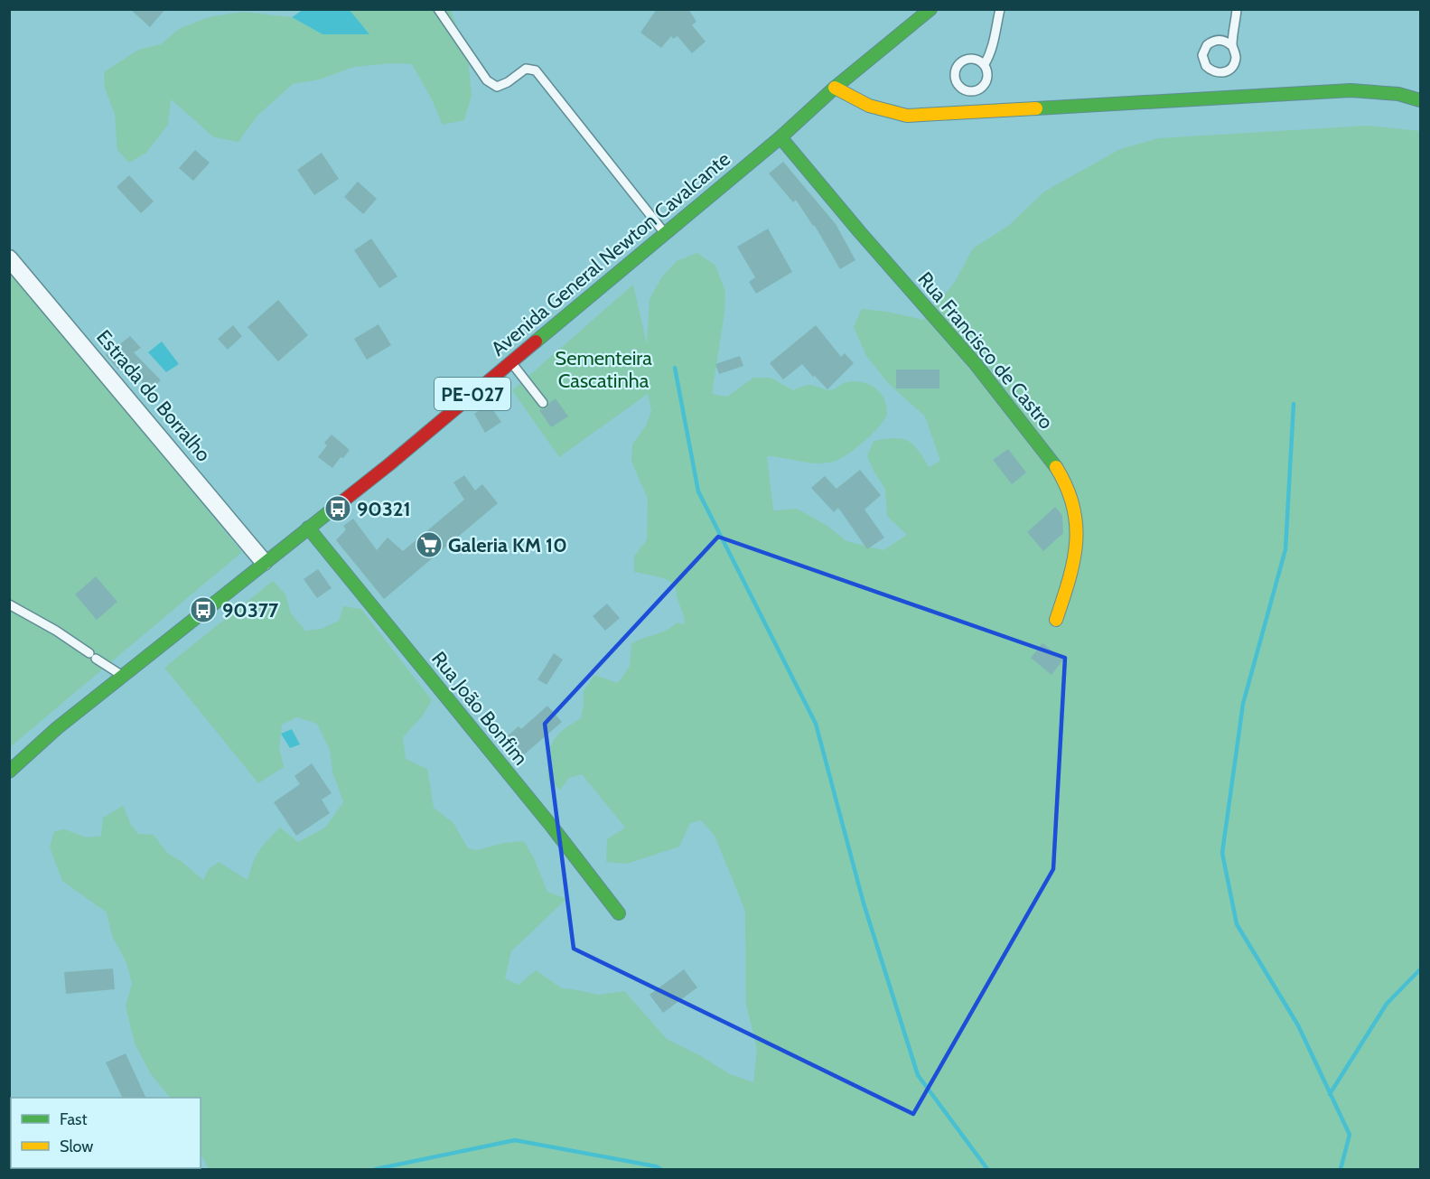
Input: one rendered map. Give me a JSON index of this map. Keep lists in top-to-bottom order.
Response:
{
  "streets": {
    "street": [
      "Avenida General Newton Cavalcante",
      "Rua Francisco de Castro",
      "PE-027",
      "Estrada do Borralho",
      "Rua João Bonfim"
    ]
  },
  "crossings": [
    ["Avenida General Newton Cavalcante", "Rua Francisco de Castro"],
    ["Avenida General Newton Cavalcante", "Estrada do Borralho"],
    ["Avenida General Newton Cavalcante", "Rua João Bonfim"]
  ],
  "parks": ["Sementeira Cascatinha"],
  "places": {
    "bus stop": ["90321", "90377"],
    "supermarket": ["Galeria KM 10"]
  },
  "legend": ["Fast", "Slow"]
}
